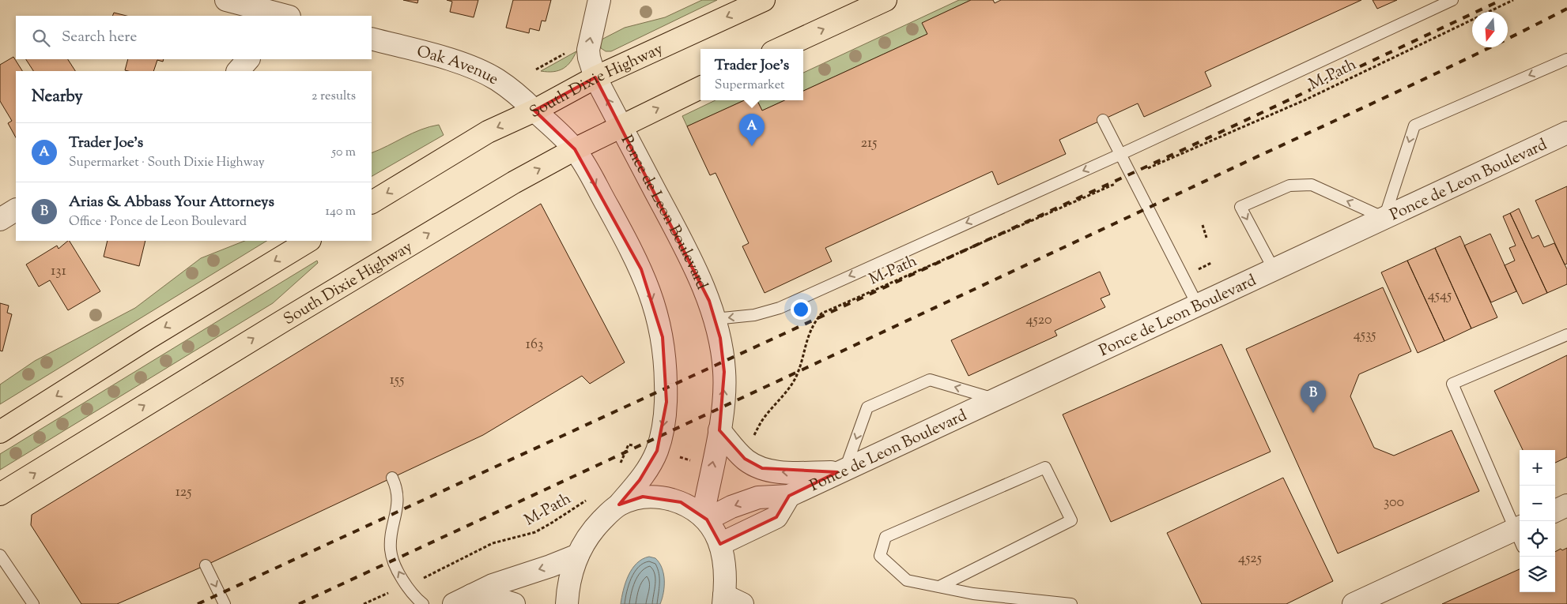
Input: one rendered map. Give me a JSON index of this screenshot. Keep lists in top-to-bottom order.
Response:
{
  "streets": {
    "highway": ["South Dixie Highway"],
    "street": ["Oak Avenue", "Ponce de Leon Boulevard"],
    "path": ["M-Path"]
  },
  "crossings": [
    ["Oak Avenue", "South Dixie Highway"],
    ["South Dixie Highway", "Ponce de Leon Boulevard"]
  ],
  "house_numbers": [
    "215",
    "131",
    "4545",
    "4520",
    "4535",
    "163",
    "155",
    "125",
    "300",
    "4525"
  ],
  "north": "bottom",
  "page": {
    "search": "Search here",
    "popup": ["Trader Joe's", "Supermarket"],
    "heading": ["Nearby", "2 results"],
    "pins": ["A", "B"],
    "list": [
      {
        "mark": "A",
        "name": "Trader Joe's",
        "note": "Supermarket · South Dixie Highway",
        "value": "50 m"
      },
      {
        "mark": "B",
        "name": "Arias & Abbass Your Attorneys",
        "note": "Office · Ponce de Leon Boulevard",
        "value": "140 m"
      }
    ],
    "map_buttons": ["+", "−"]
  }
}
